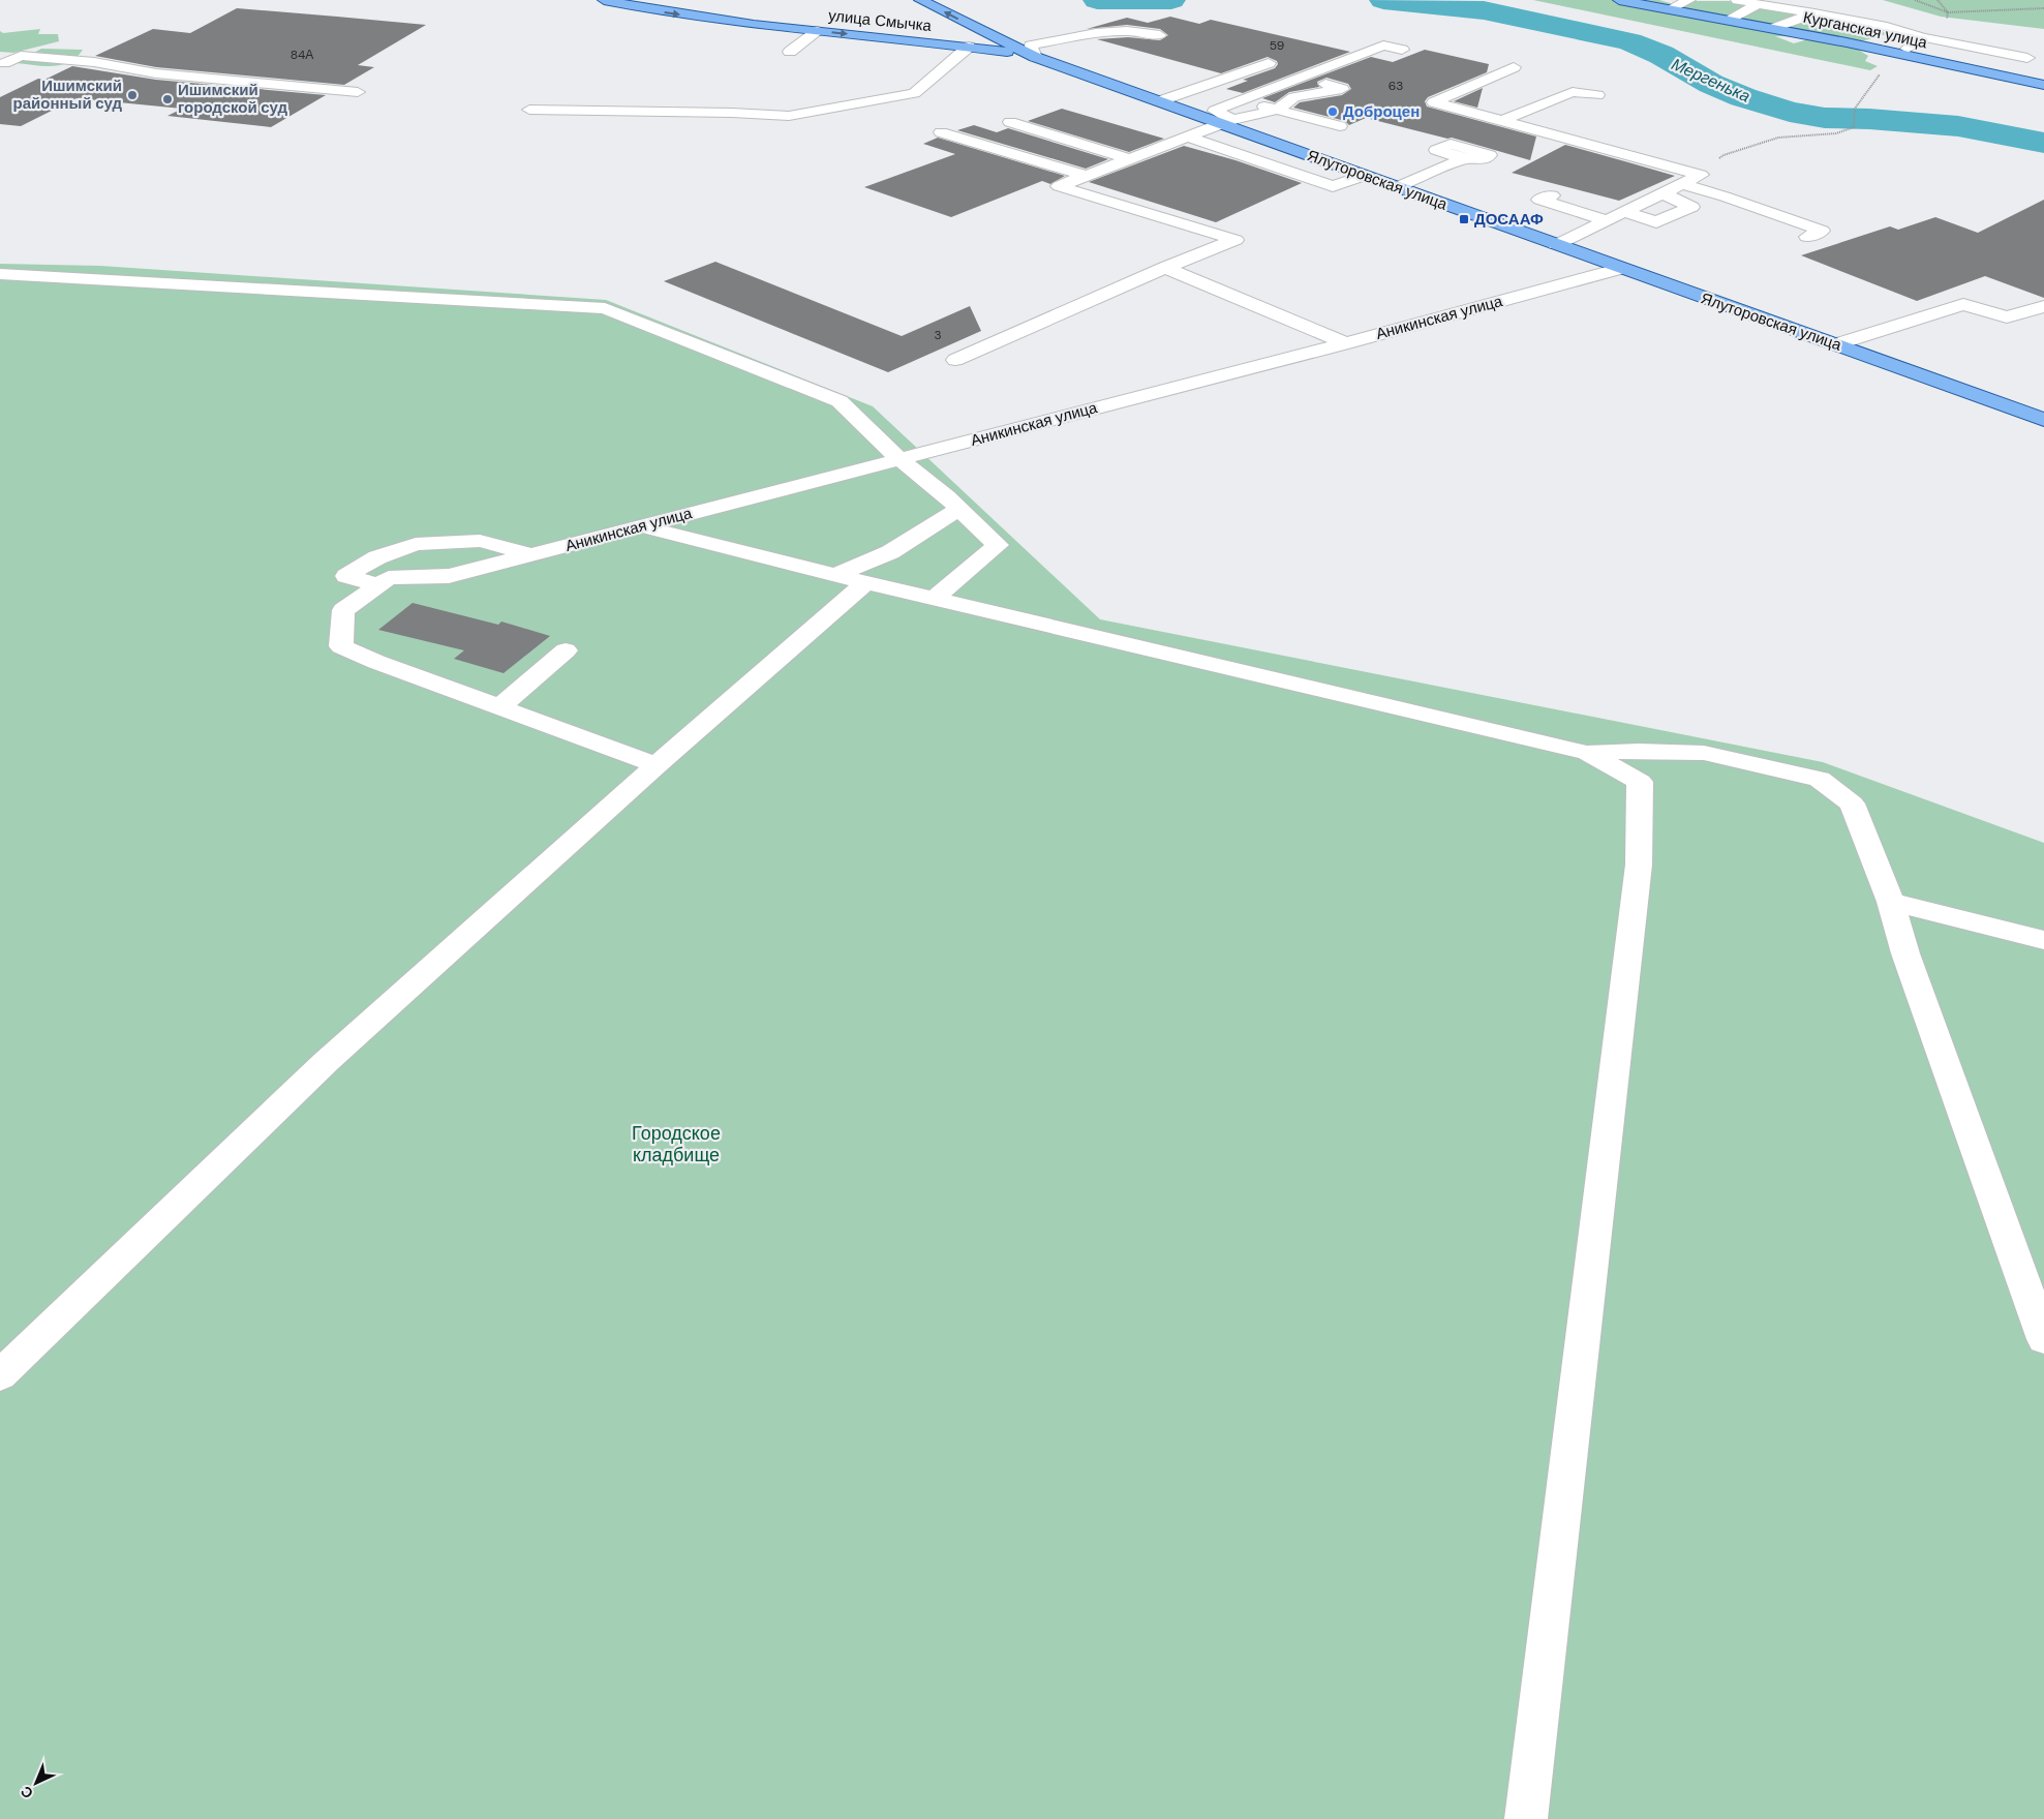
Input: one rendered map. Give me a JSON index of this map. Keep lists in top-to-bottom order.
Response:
{
  "streets": {
    "main road": ["улица Смычка", "Курганская улица", "Ялуторовская улица"],
    "street": ["Аникинская улица"]
  },
  "crossings": [
    ["улица Смычка", "Ялуторовская улица"],
    ["Ялуторовская улица", "Аникинская улица"]
  ],
  "one_way": ["улица Смычка"],
  "water": ["Мергенька"],
  "parks": ["Городское кладбище"],
  "places": {
    "other": ["Ишимский районный суд", "Ишимский городской суд", "Доброцен"],
    "transit": ["ДОСААФ"]
  },
  "house_numbers": [
    "59",
    "84А",
    "63",
    "3"
  ],
  "north": "bottom left"
}
